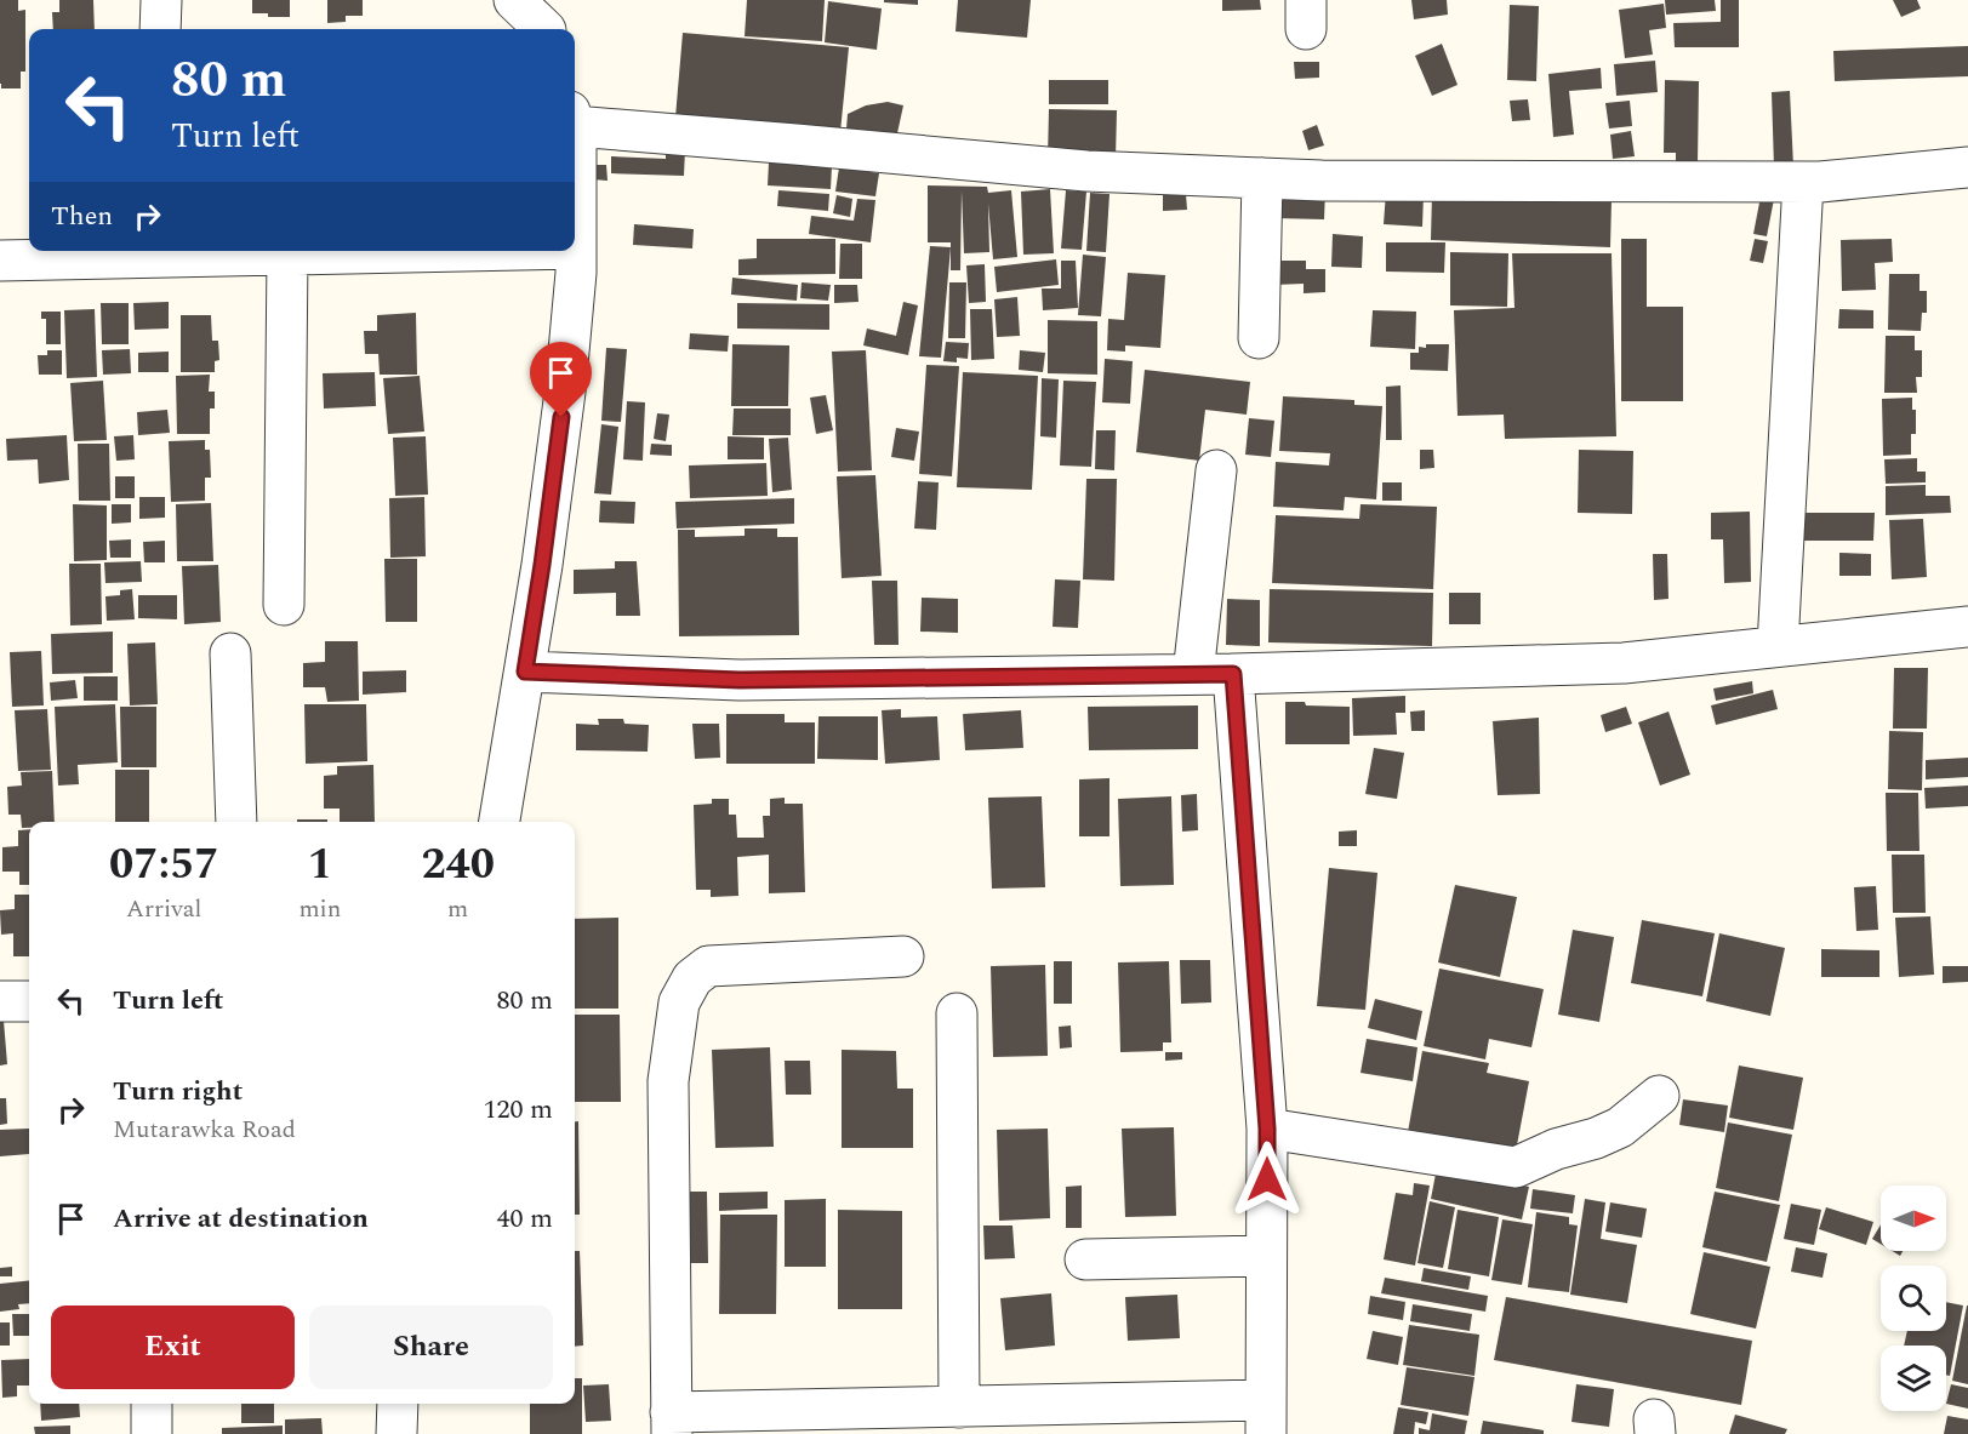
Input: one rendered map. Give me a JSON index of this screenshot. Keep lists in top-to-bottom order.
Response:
{
  "north": "right",
  "page": {
    "turn": ["80 m", "Turn left"],
    "then": "Then",
    "eta": [
      "07:57",
      "Arrival",
      "1",
      "min",
      "240",
      "m"
    ],
    "list": [
      {
        "name": "Turn left",
        "value": "80 m"
      },
      {
        "name": "Turn right",
        "note": "Mutarawka Road",
        "value": "120 m"
      },
      {
        "name": "Arrive at destination",
        "value": "40 m"
      }
    ],
    "buttons": ["Exit", "Share"]
  }
}
